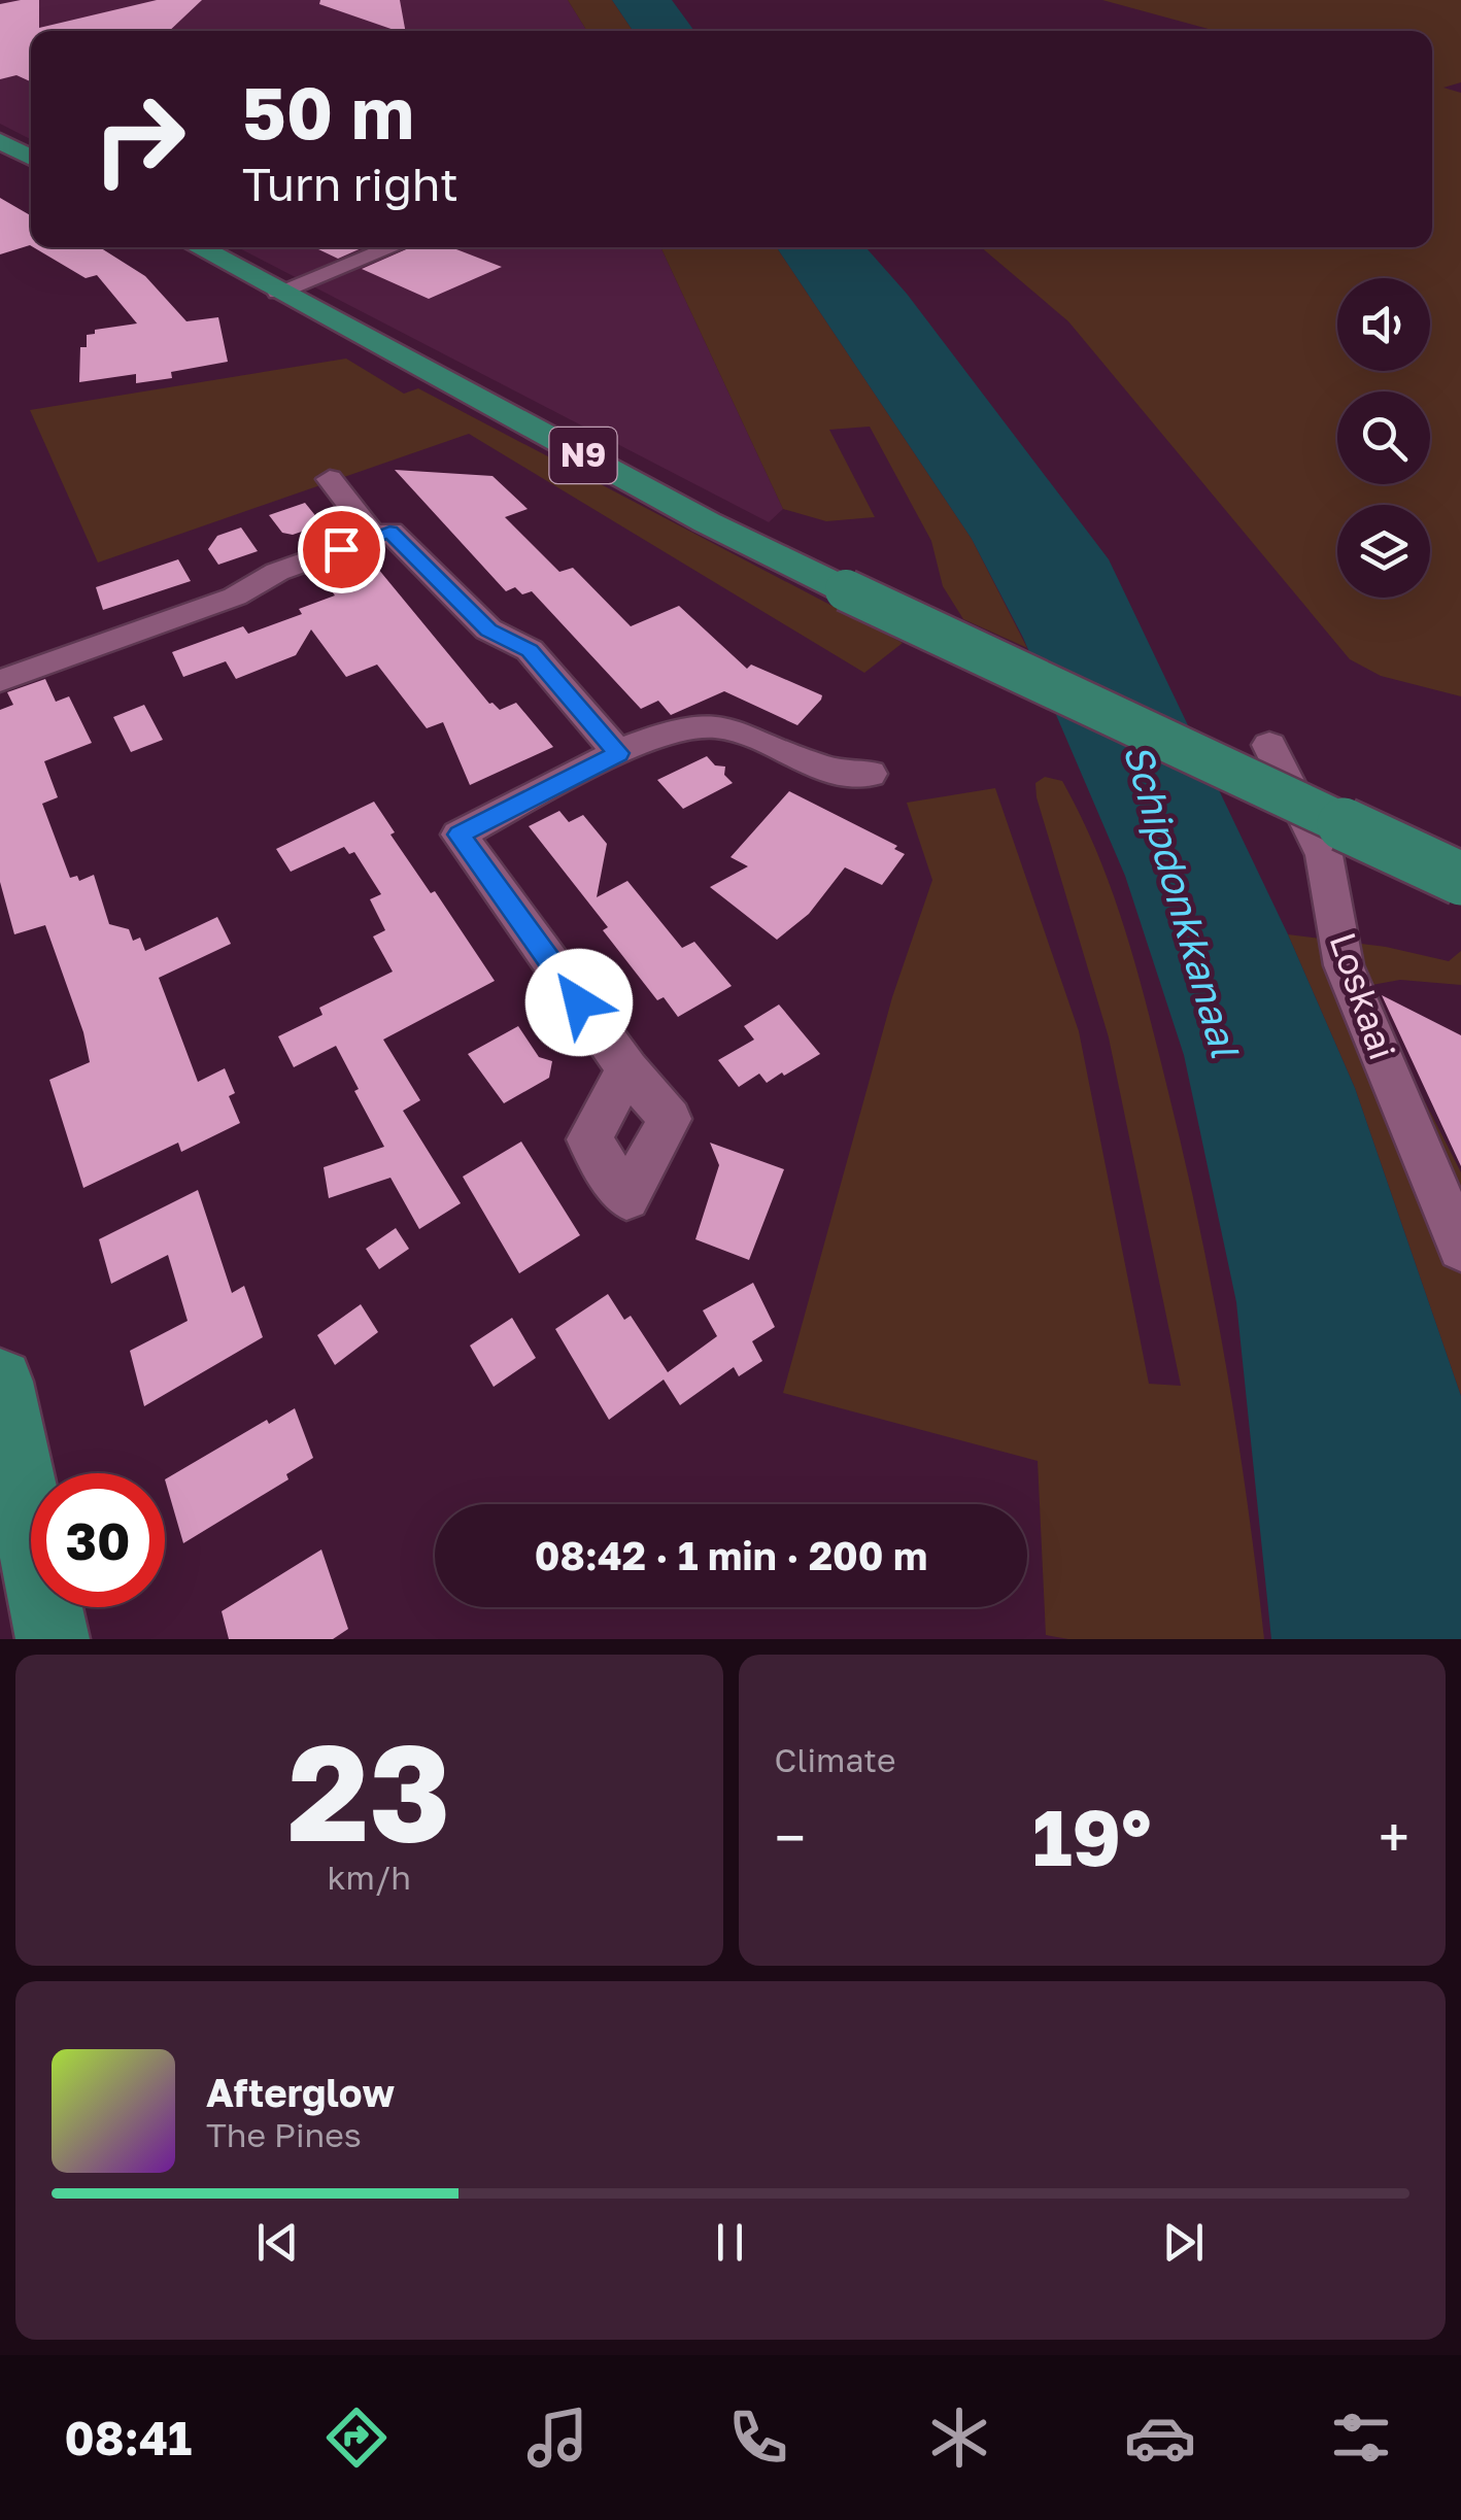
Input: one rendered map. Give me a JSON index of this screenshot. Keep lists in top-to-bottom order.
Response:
{
  "streets": {
    "main road": ["N9"],
    "street": ["Loskaai"]
  },
  "water": ["Schipdonkkanaal"],
  "page": {
    "turn": ["50 m", "Turn right"],
    "limit": "30",
    "trip": "08:42 · 1 min · 200 m",
    "tile": [
      ["23", "km/h"],
      "Climate"
    ],
    "heat": ["−", "19°", "+"],
    "song": ["Afterglow", "The Pines"],
    "tabs": "08:41"
  }
}
